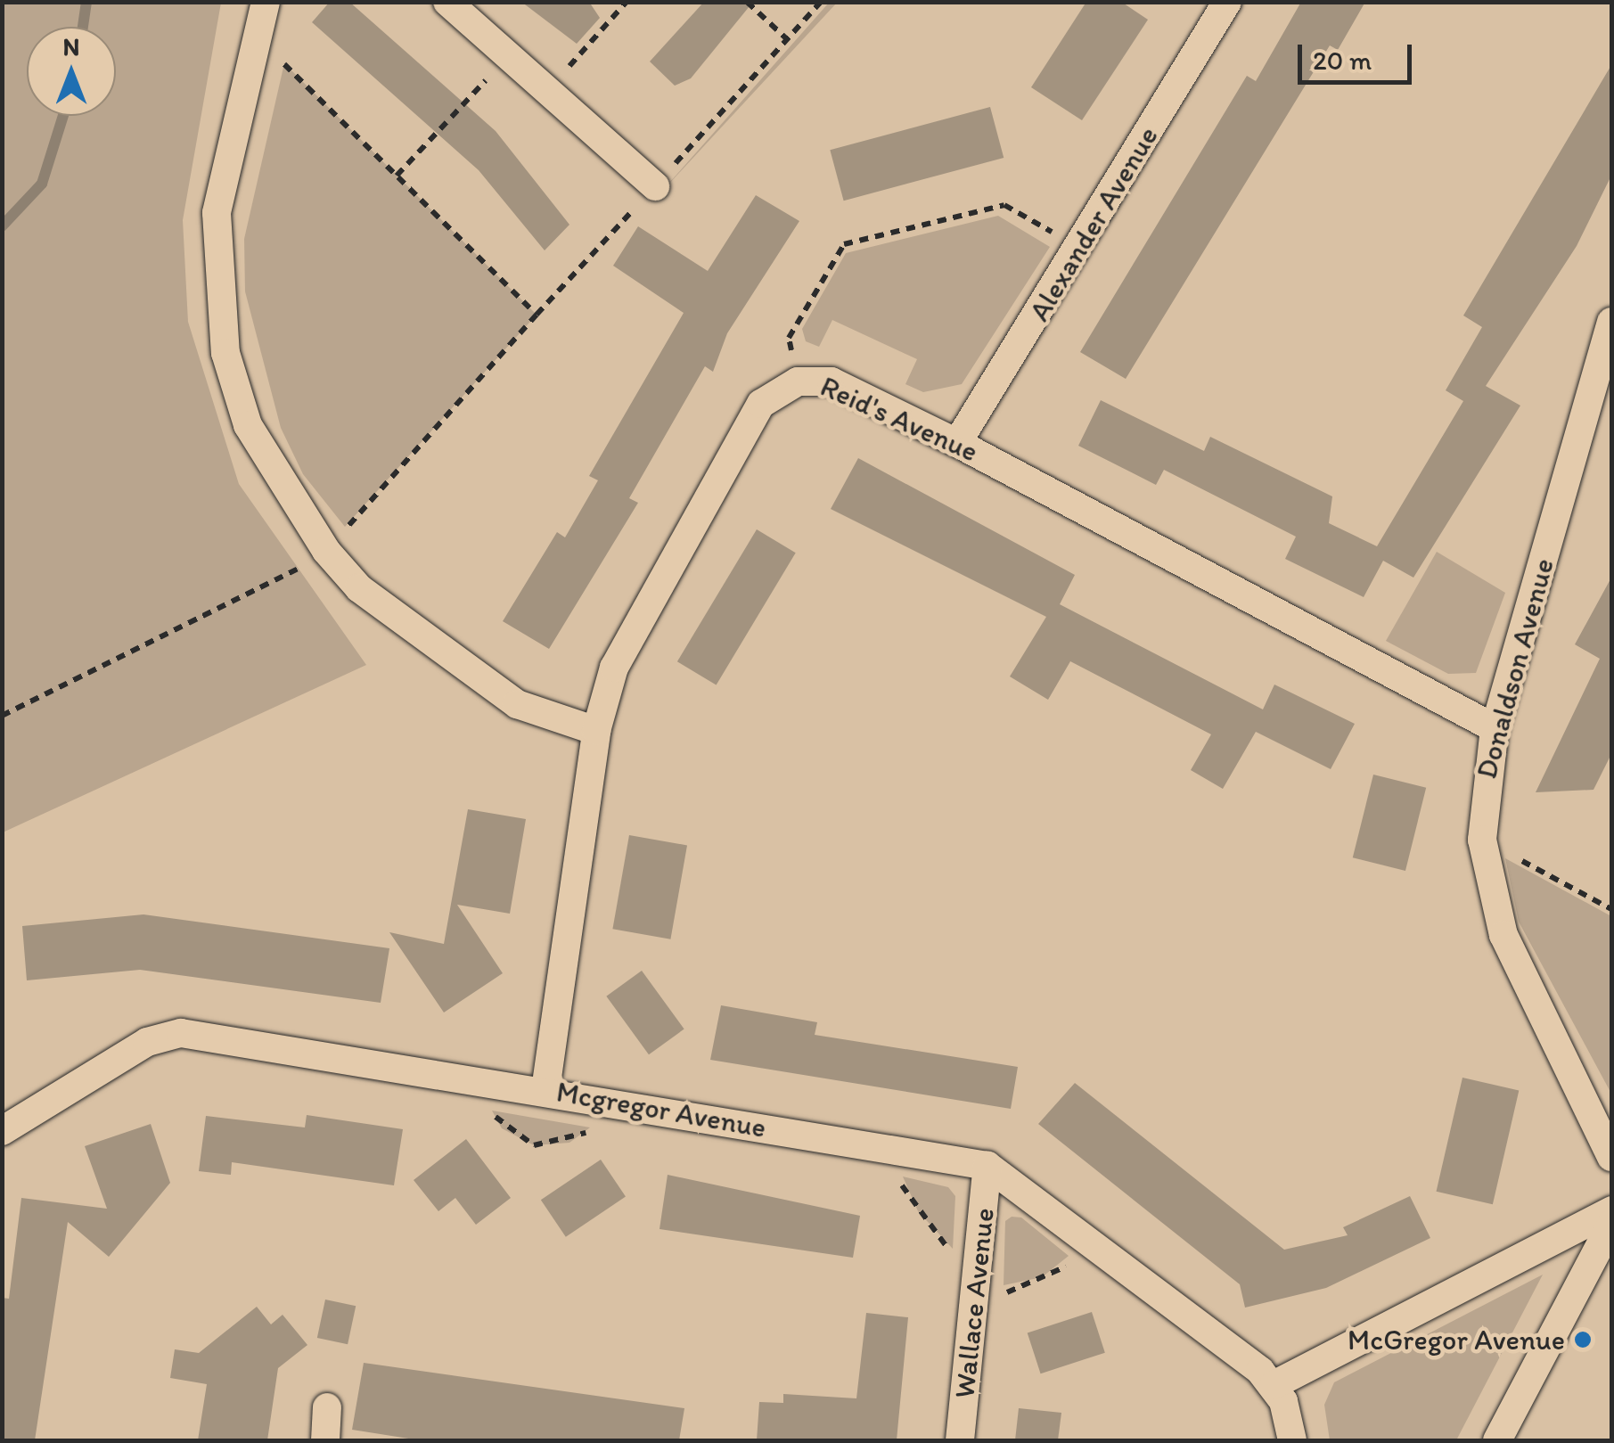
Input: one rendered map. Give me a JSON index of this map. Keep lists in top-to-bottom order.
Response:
{
  "streets": {
    "street": [
      "Alexander Avenue",
      "Reid's Avenue",
      "Donaldson Avenue",
      "Mcgregor Avenue",
      "Wallace Avenue"
    ]
  },
  "crossings": [
    ["Alexander Avenue", "Reid's Avenue"],
    ["Reid's Avenue", "Donaldson Avenue"],
    ["Reid's Avenue", "Mcgregor Avenue"],
    ["Mcgregor Avenue", "Wallace Avenue"]
  ],
  "places": ["McGregor Avenue"],
  "scale_bar": "20 m",
  "north": "top"
}
